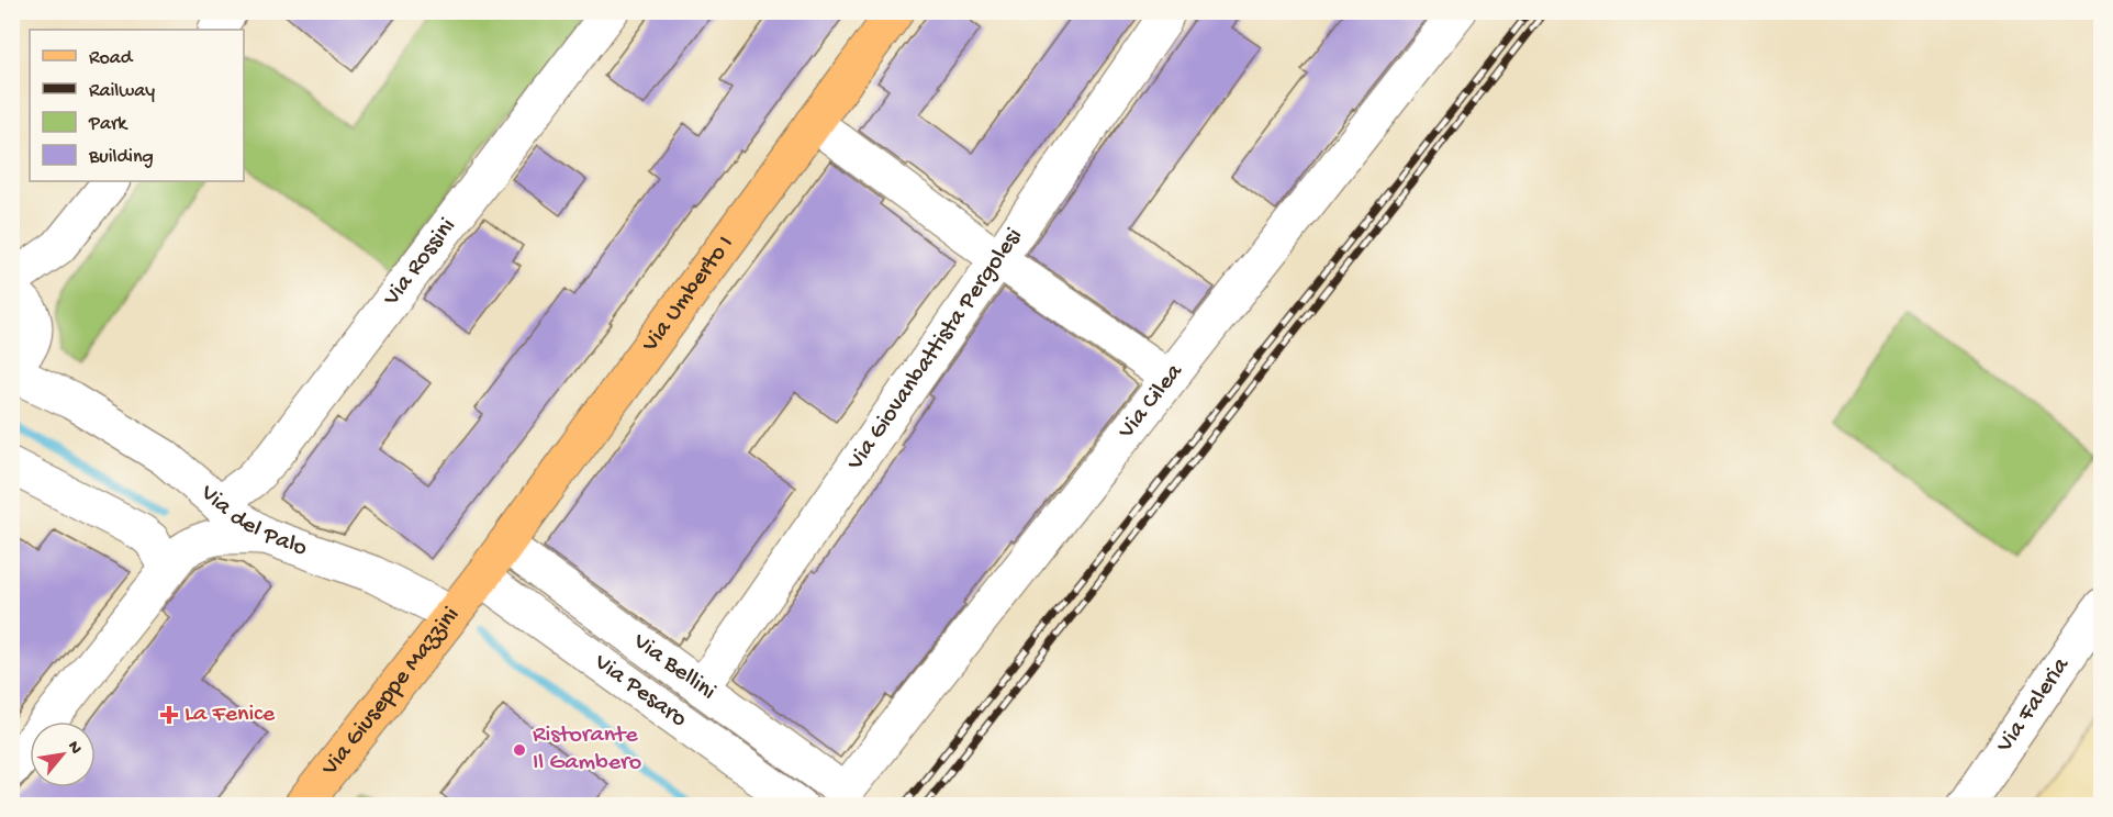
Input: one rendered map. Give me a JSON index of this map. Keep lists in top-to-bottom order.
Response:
{
  "streets": {
    "main road": ["Via Umberto I", "Via Giuseppe Mazzini"],
    "street": [
      "Via Rossini",
      "Via Giovanbattista Pergolesi",
      "Via Cilea",
      "Via del Palo",
      "Via Bellini",
      "Via Pesaro",
      "Via Faleria"
    ]
  },
  "crossings": [
    ["Via Rossini", "Via del Palo"],
    ["Via Umberto I", "Via Bellini"],
    ["Via Umberto I", "Via Giuseppe Mazzini"],
    ["Via Umberto I", "Via Pesaro"],
    ["Via Giovanbattista Pergolesi", "Via Bellini"],
    ["Via Cilea", "Via Bellini"],
    ["Via del Palo", "Via Giuseppe Mazzini"],
    ["Via Giuseppe Mazzini", "Via Pesaro"]
  ],
  "places": {
    "health": ["La Fenice"],
    "other": ["Ristorante Il Gambero"]
  },
  "legend": [
    "Road",
    "Railway",
    "Park",
    "Building"
  ],
  "north": "top right"
}
